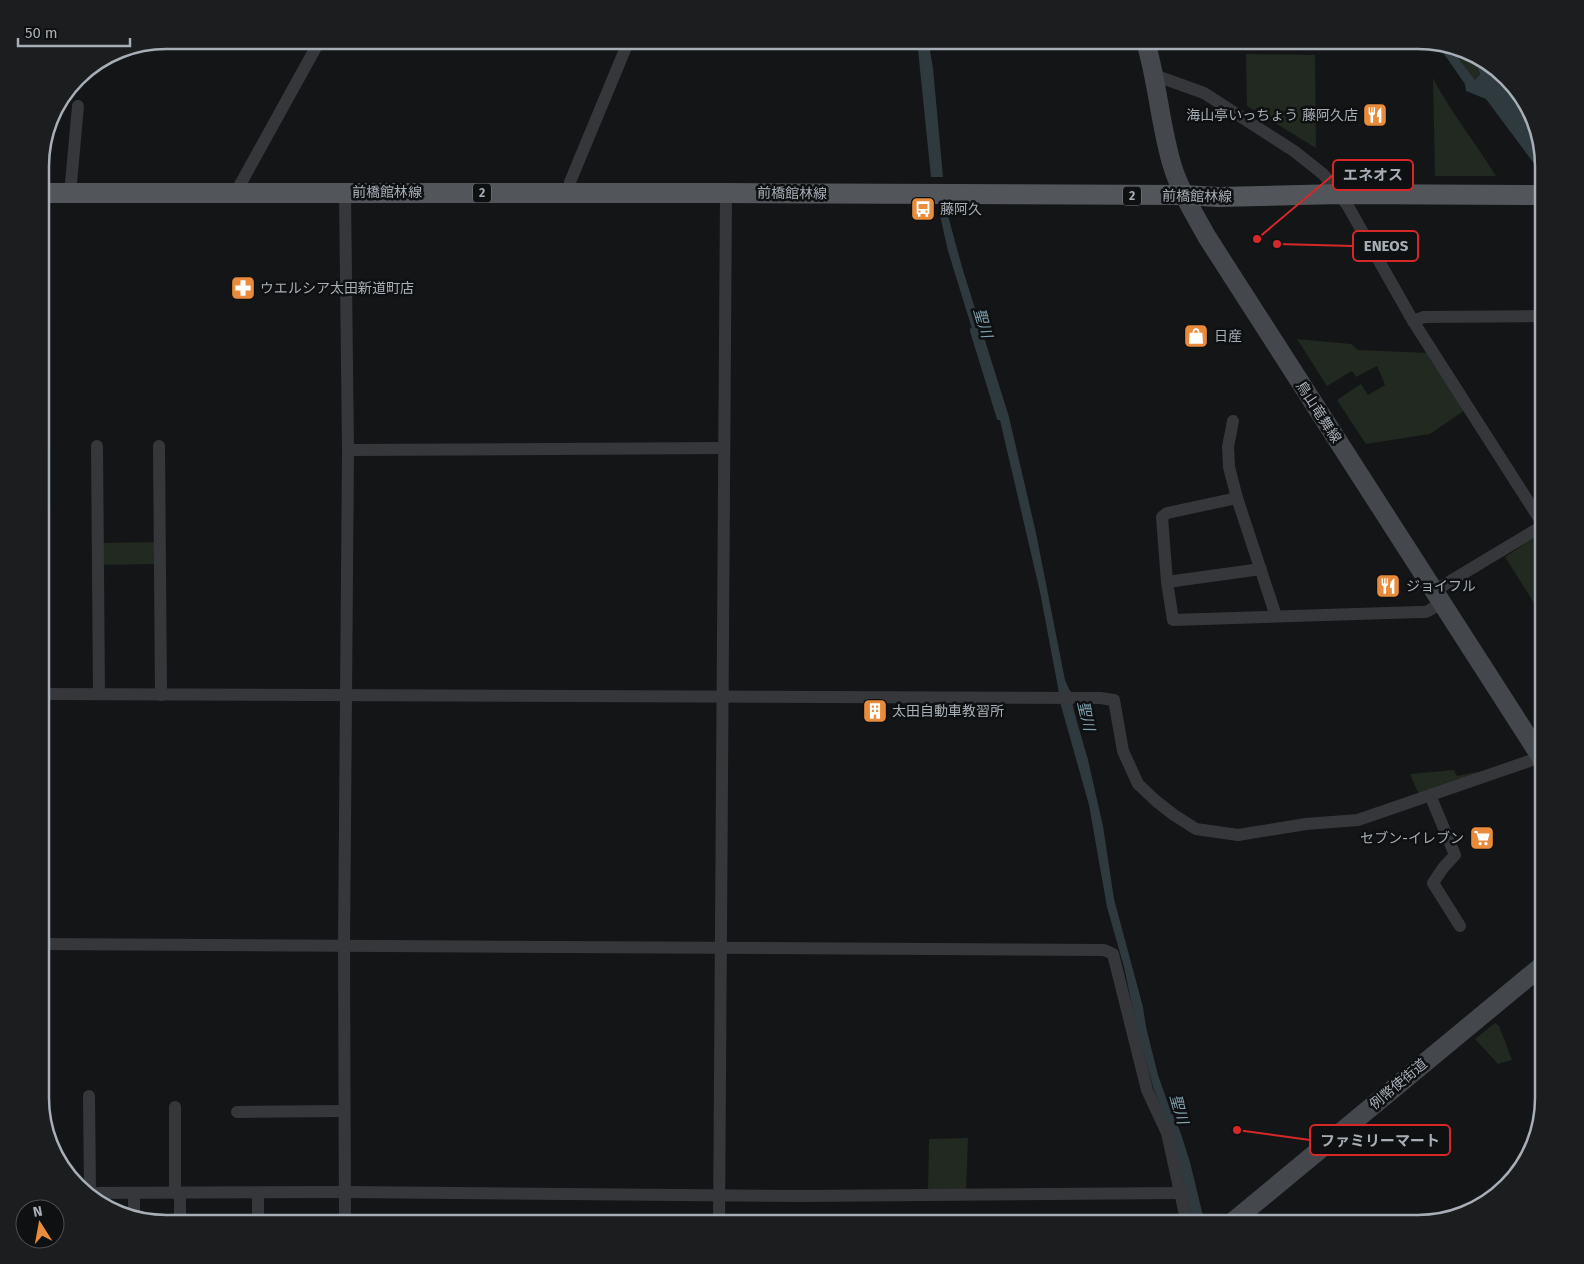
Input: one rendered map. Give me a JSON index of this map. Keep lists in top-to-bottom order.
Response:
{
  "streets": {
    "main road": [
      "前橋館林線",
      "2",
      "鳥山竜舞線",
      "例幣使街道"
    ]
  },
  "crossings": [
    ["前橋館林線", "鳥山竜舞線"]
  ],
  "water": ["聖川"],
  "places": {
    "restaurant": ["海山亭いっちょう 藤阿久店", "ジョイフル"],
    "bus stop": ["藤阿久"],
    "other": ["エネオス", "ENEOS", "ファミリーマート"],
    "pharmacy": ["ウエルシア太田新道町店"],
    "shop": ["日産"],
    "building": ["太田自動車教習所"],
    "supermarket": ["セブン-イレブン"]
  },
  "scale_bar": "50 m",
  "north": "top"
}
